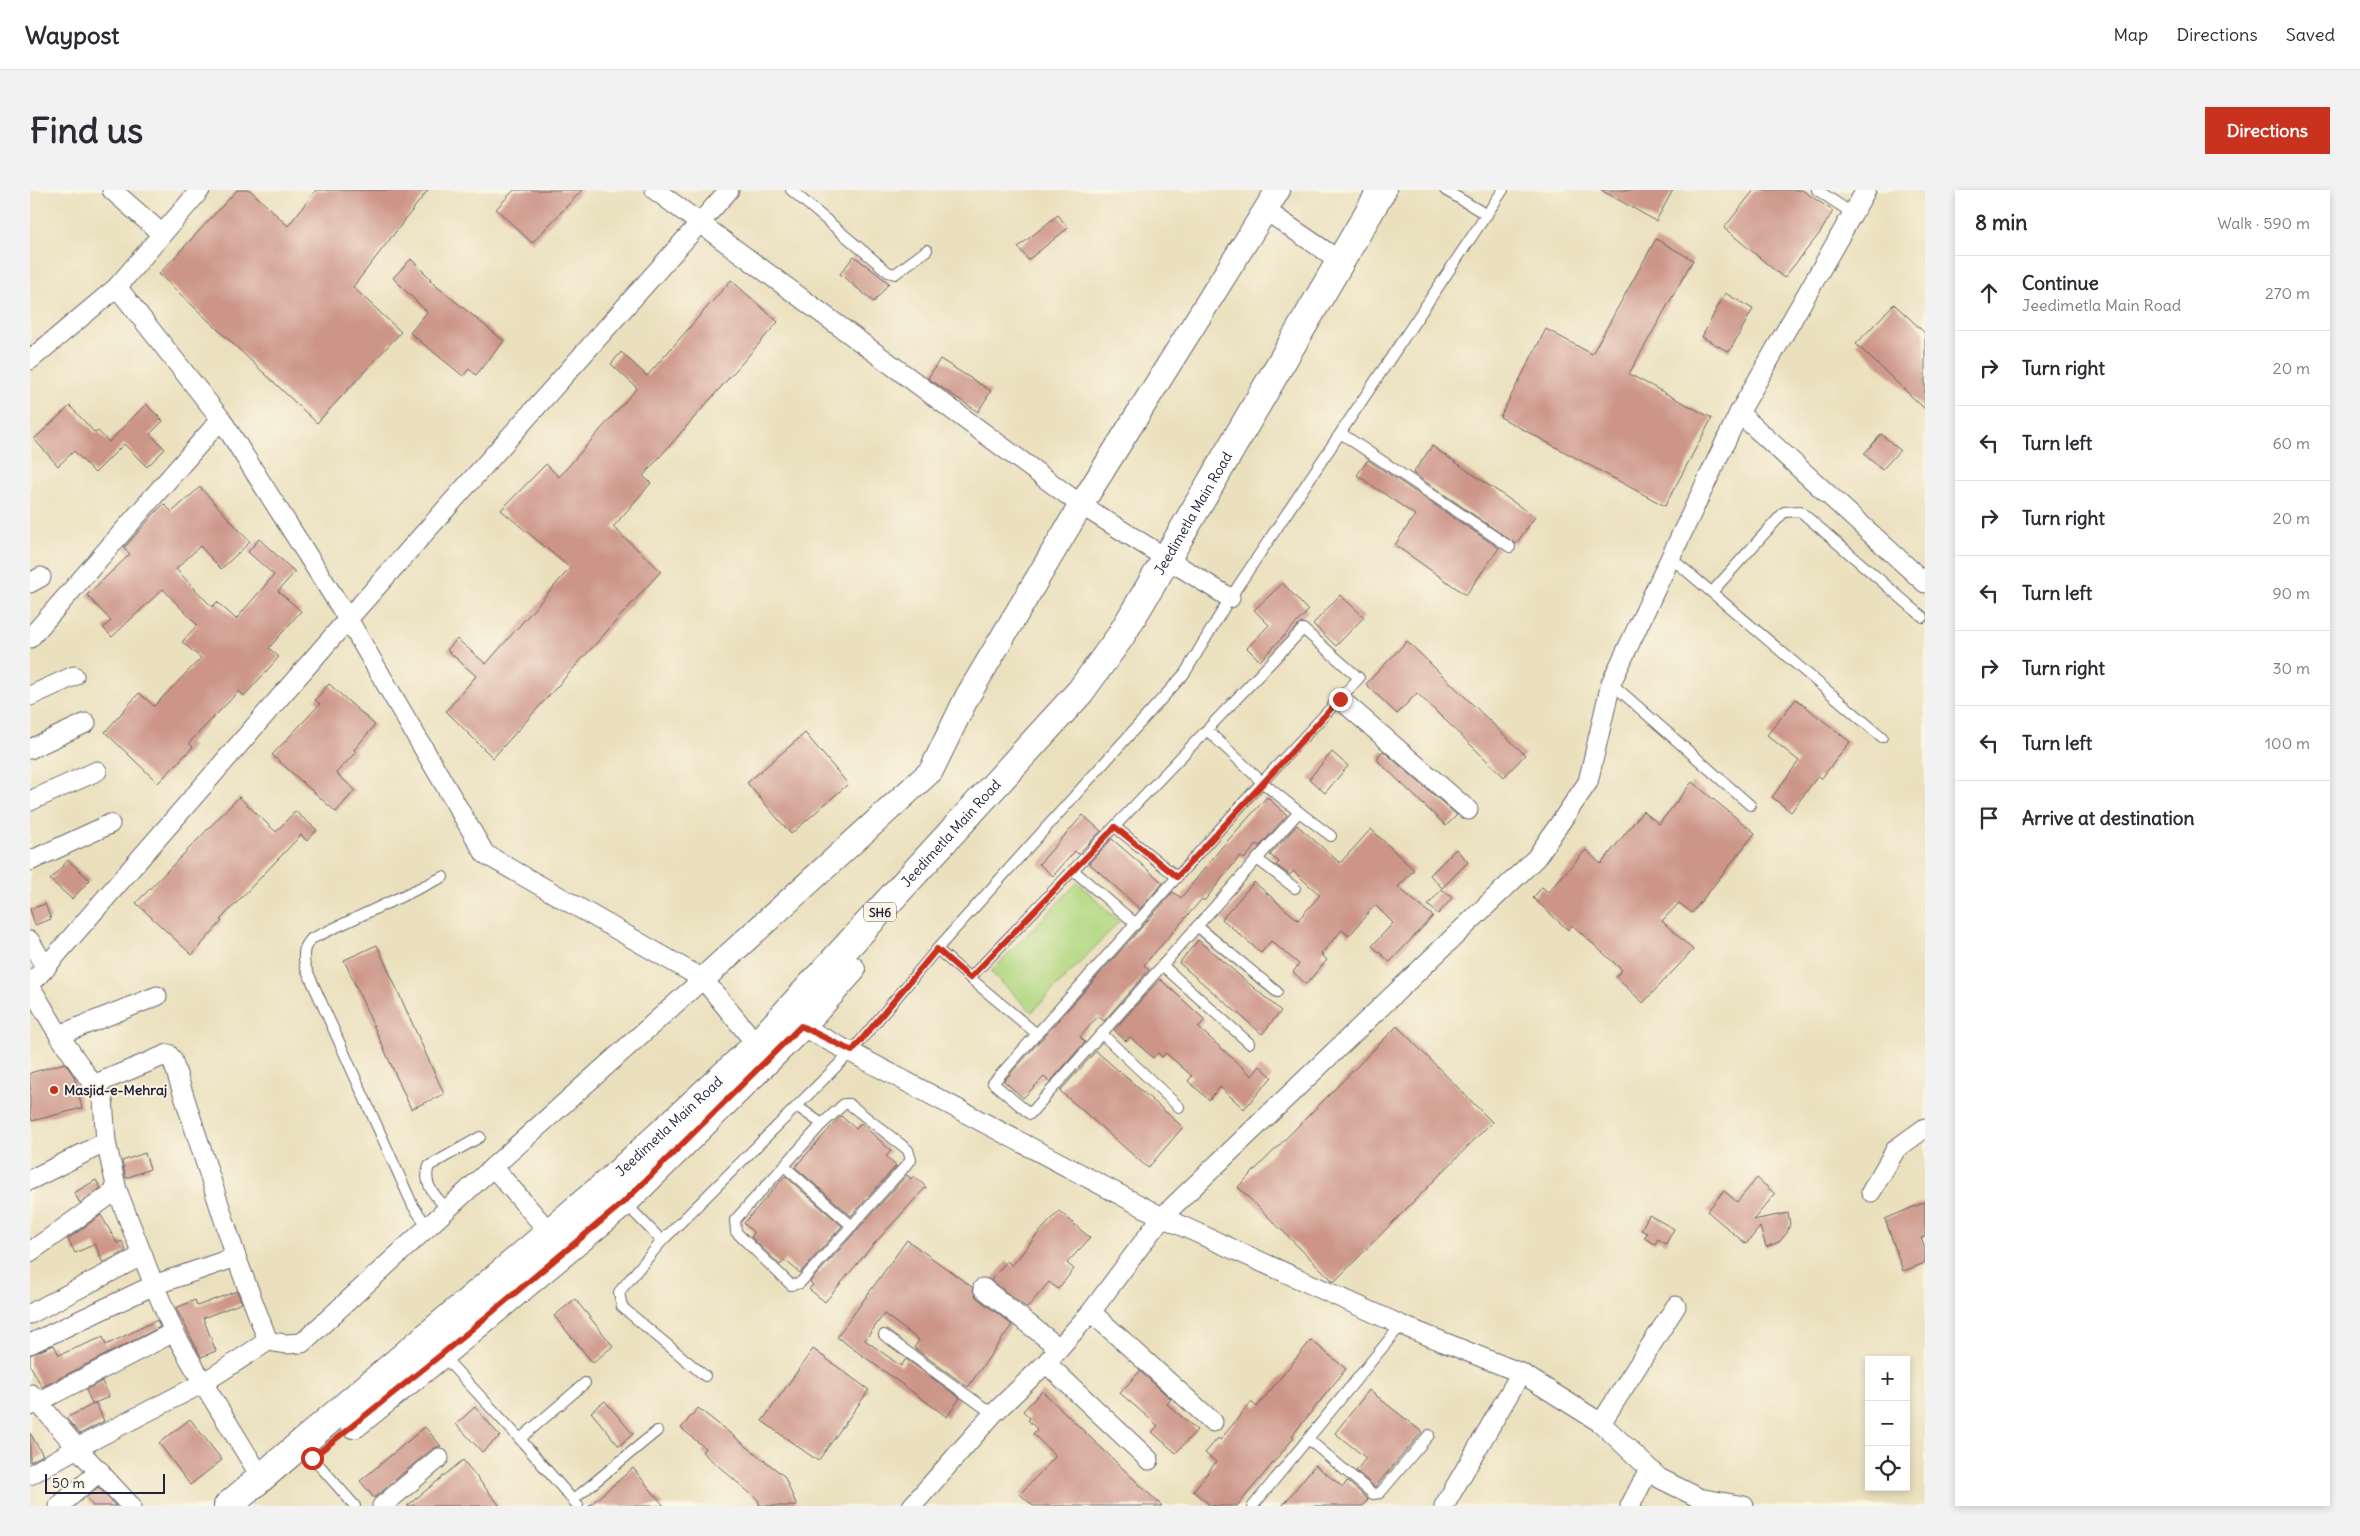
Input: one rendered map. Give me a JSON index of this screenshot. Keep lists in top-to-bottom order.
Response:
{
  "streets": {
    "main road": ["Jeedimetla Main Road", "SH6"]
  },
  "places": ["Masjid-e-Mehraj"],
  "scale_bar": "50 m",
  "page": {
    "header": "Waypost",
    "nav": ["Map", "Directions", "Saved"],
    "buttons": "Directions",
    "title": "Find us",
    "heading": ["8 min", "Walk · 590 m"],
    "list": [
      ["Continue", "Jeedimetla Main Road", "270 m"],
      ["Turn right", "20 m"],
      ["Turn left", "60 m"],
      ["Turn right", "20 m"],
      ["Turn left", "90 m"],
      ["Turn right", "30 m"],
      ["Turn left", "100 m"],
      "Arrive at destination"
    ],
    "map_buttons": ["+", "−"],
    "scale": "50 m"
  }
}
